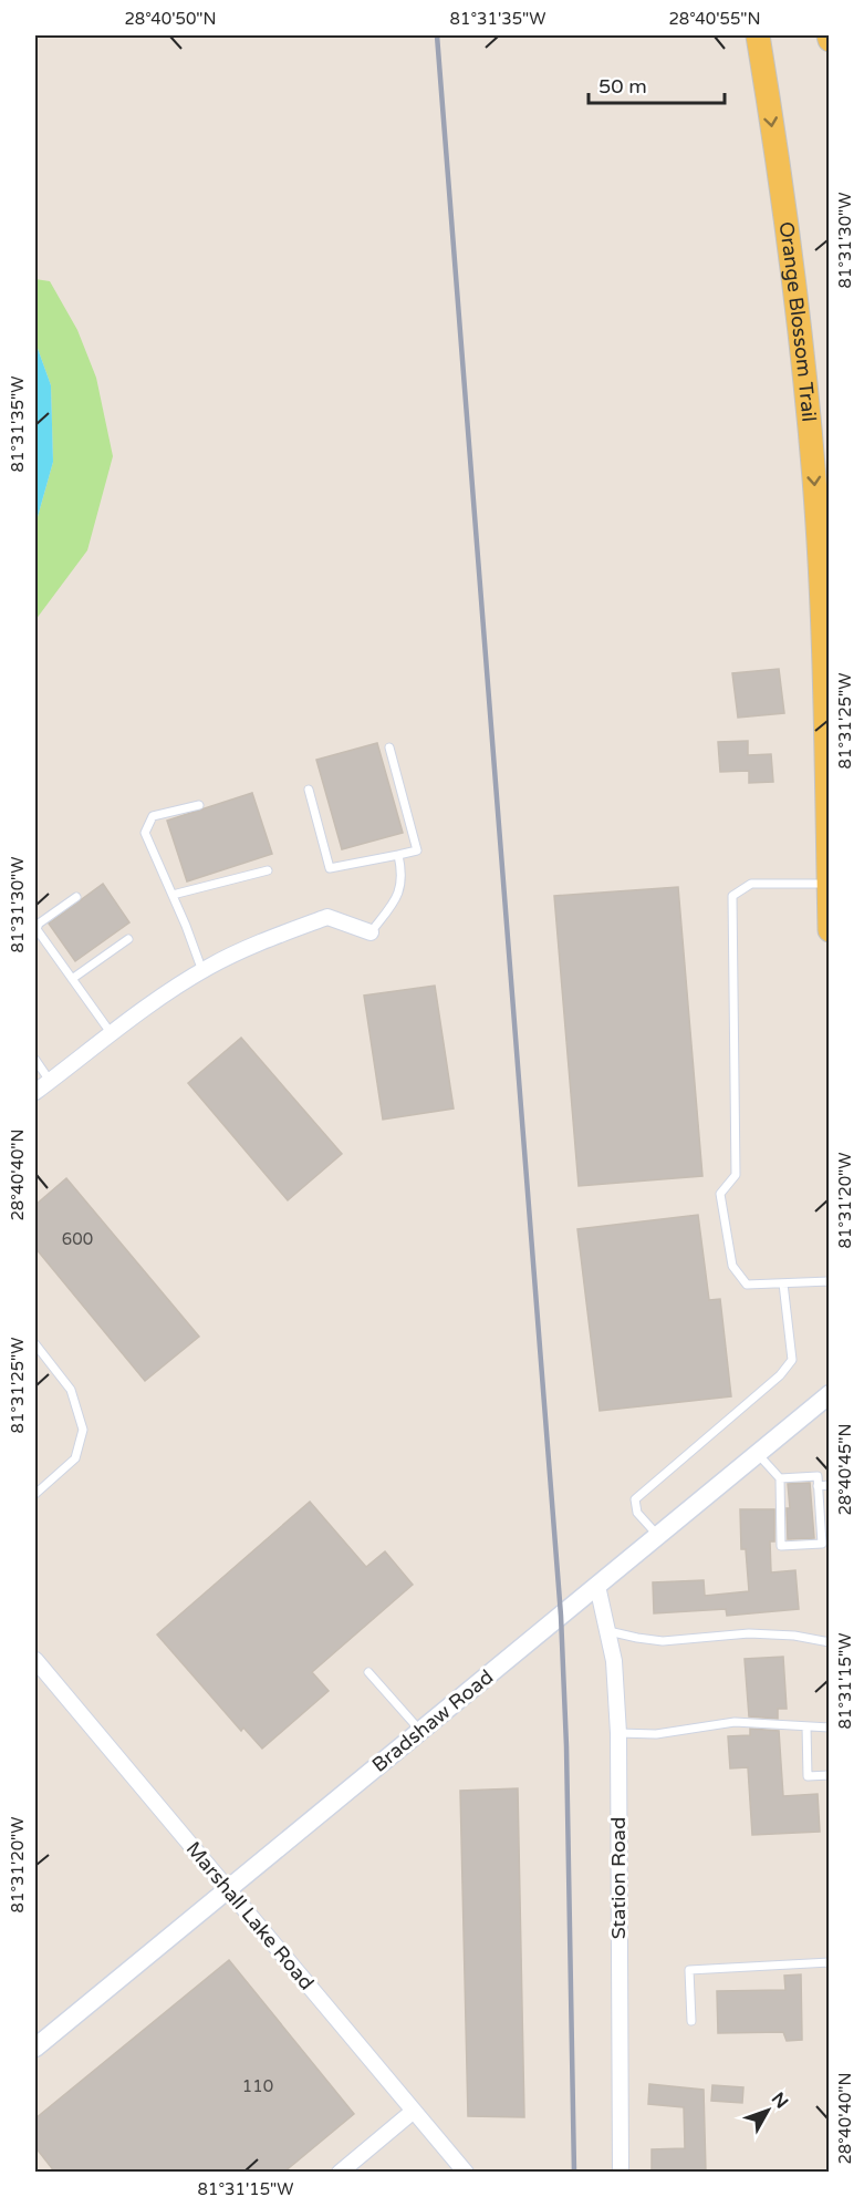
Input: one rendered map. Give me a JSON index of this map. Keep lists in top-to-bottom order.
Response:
{
  "streets": {
    "main road": ["Orange Blossom Trail"],
    "street": ["Bradshaw Road", "Station Road", "Marshall Lake Road"]
  },
  "crossings": [
    ["Bradshaw Road", "Station Road"],
    ["Bradshaw Road", "Marshall Lake Road"]
  ],
  "one_way": ["Orange Blossom Trail"],
  "house_numbers": ["600", "110"],
  "scale_bar": "50 m",
  "north": "top right",
  "coordinates": [
    "28°40'50\"N",
    "81°31'35\"W",
    "28°40'55\"N",
    "81°31'30\"W",
    "81°31'25\"W",
    "28°40'40\"N",
    "81°31'20\"W",
    "28°40'45\"N",
    "81°31'15\"W"
  ]
}
